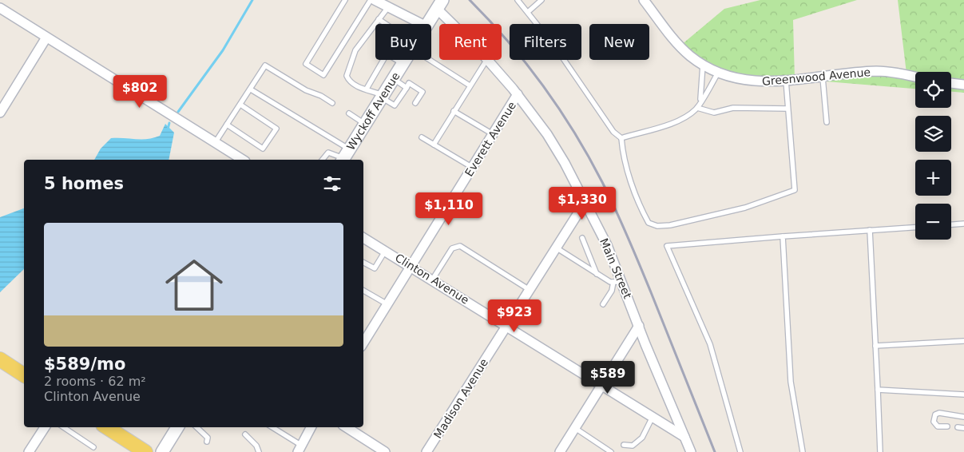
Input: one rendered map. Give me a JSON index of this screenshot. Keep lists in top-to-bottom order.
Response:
{
  "streets": {
    "main road": ["Wyckoff Avenue"],
    "street": [
      "Greenwood Avenue",
      "Everett Avenue",
      "Main Street",
      "Clinton Avenue",
      "Madison Avenue"
    ]
  },
  "crossings": [
    ["Wyckoff Avenue", "Main Street"],
    ["Everett Avenue", "Main Street"],
    ["Everett Avenue", "Clinton Avenue"],
    ["Main Street", "Clinton Avenue"],
    ["Main Street", "Madison Avenue"],
    ["Clinton Avenue", "Madison Avenue"]
  ],
  "page": {
    "chip": [
      "Buy",
      "Rent",
      "Filters",
      "New"
    ],
    "map_buttons": ["+", "−"],
    "price": [
      "$802",
      "$1,330",
      "$1,110",
      "$923",
      "$589"
    ],
    "heading": "5 homes",
    "list": [
      {
        "name": "$589/mo",
        "note": "2 rooms · 62 m² · Clinton Avenue"
      }
    ]
  }
}
